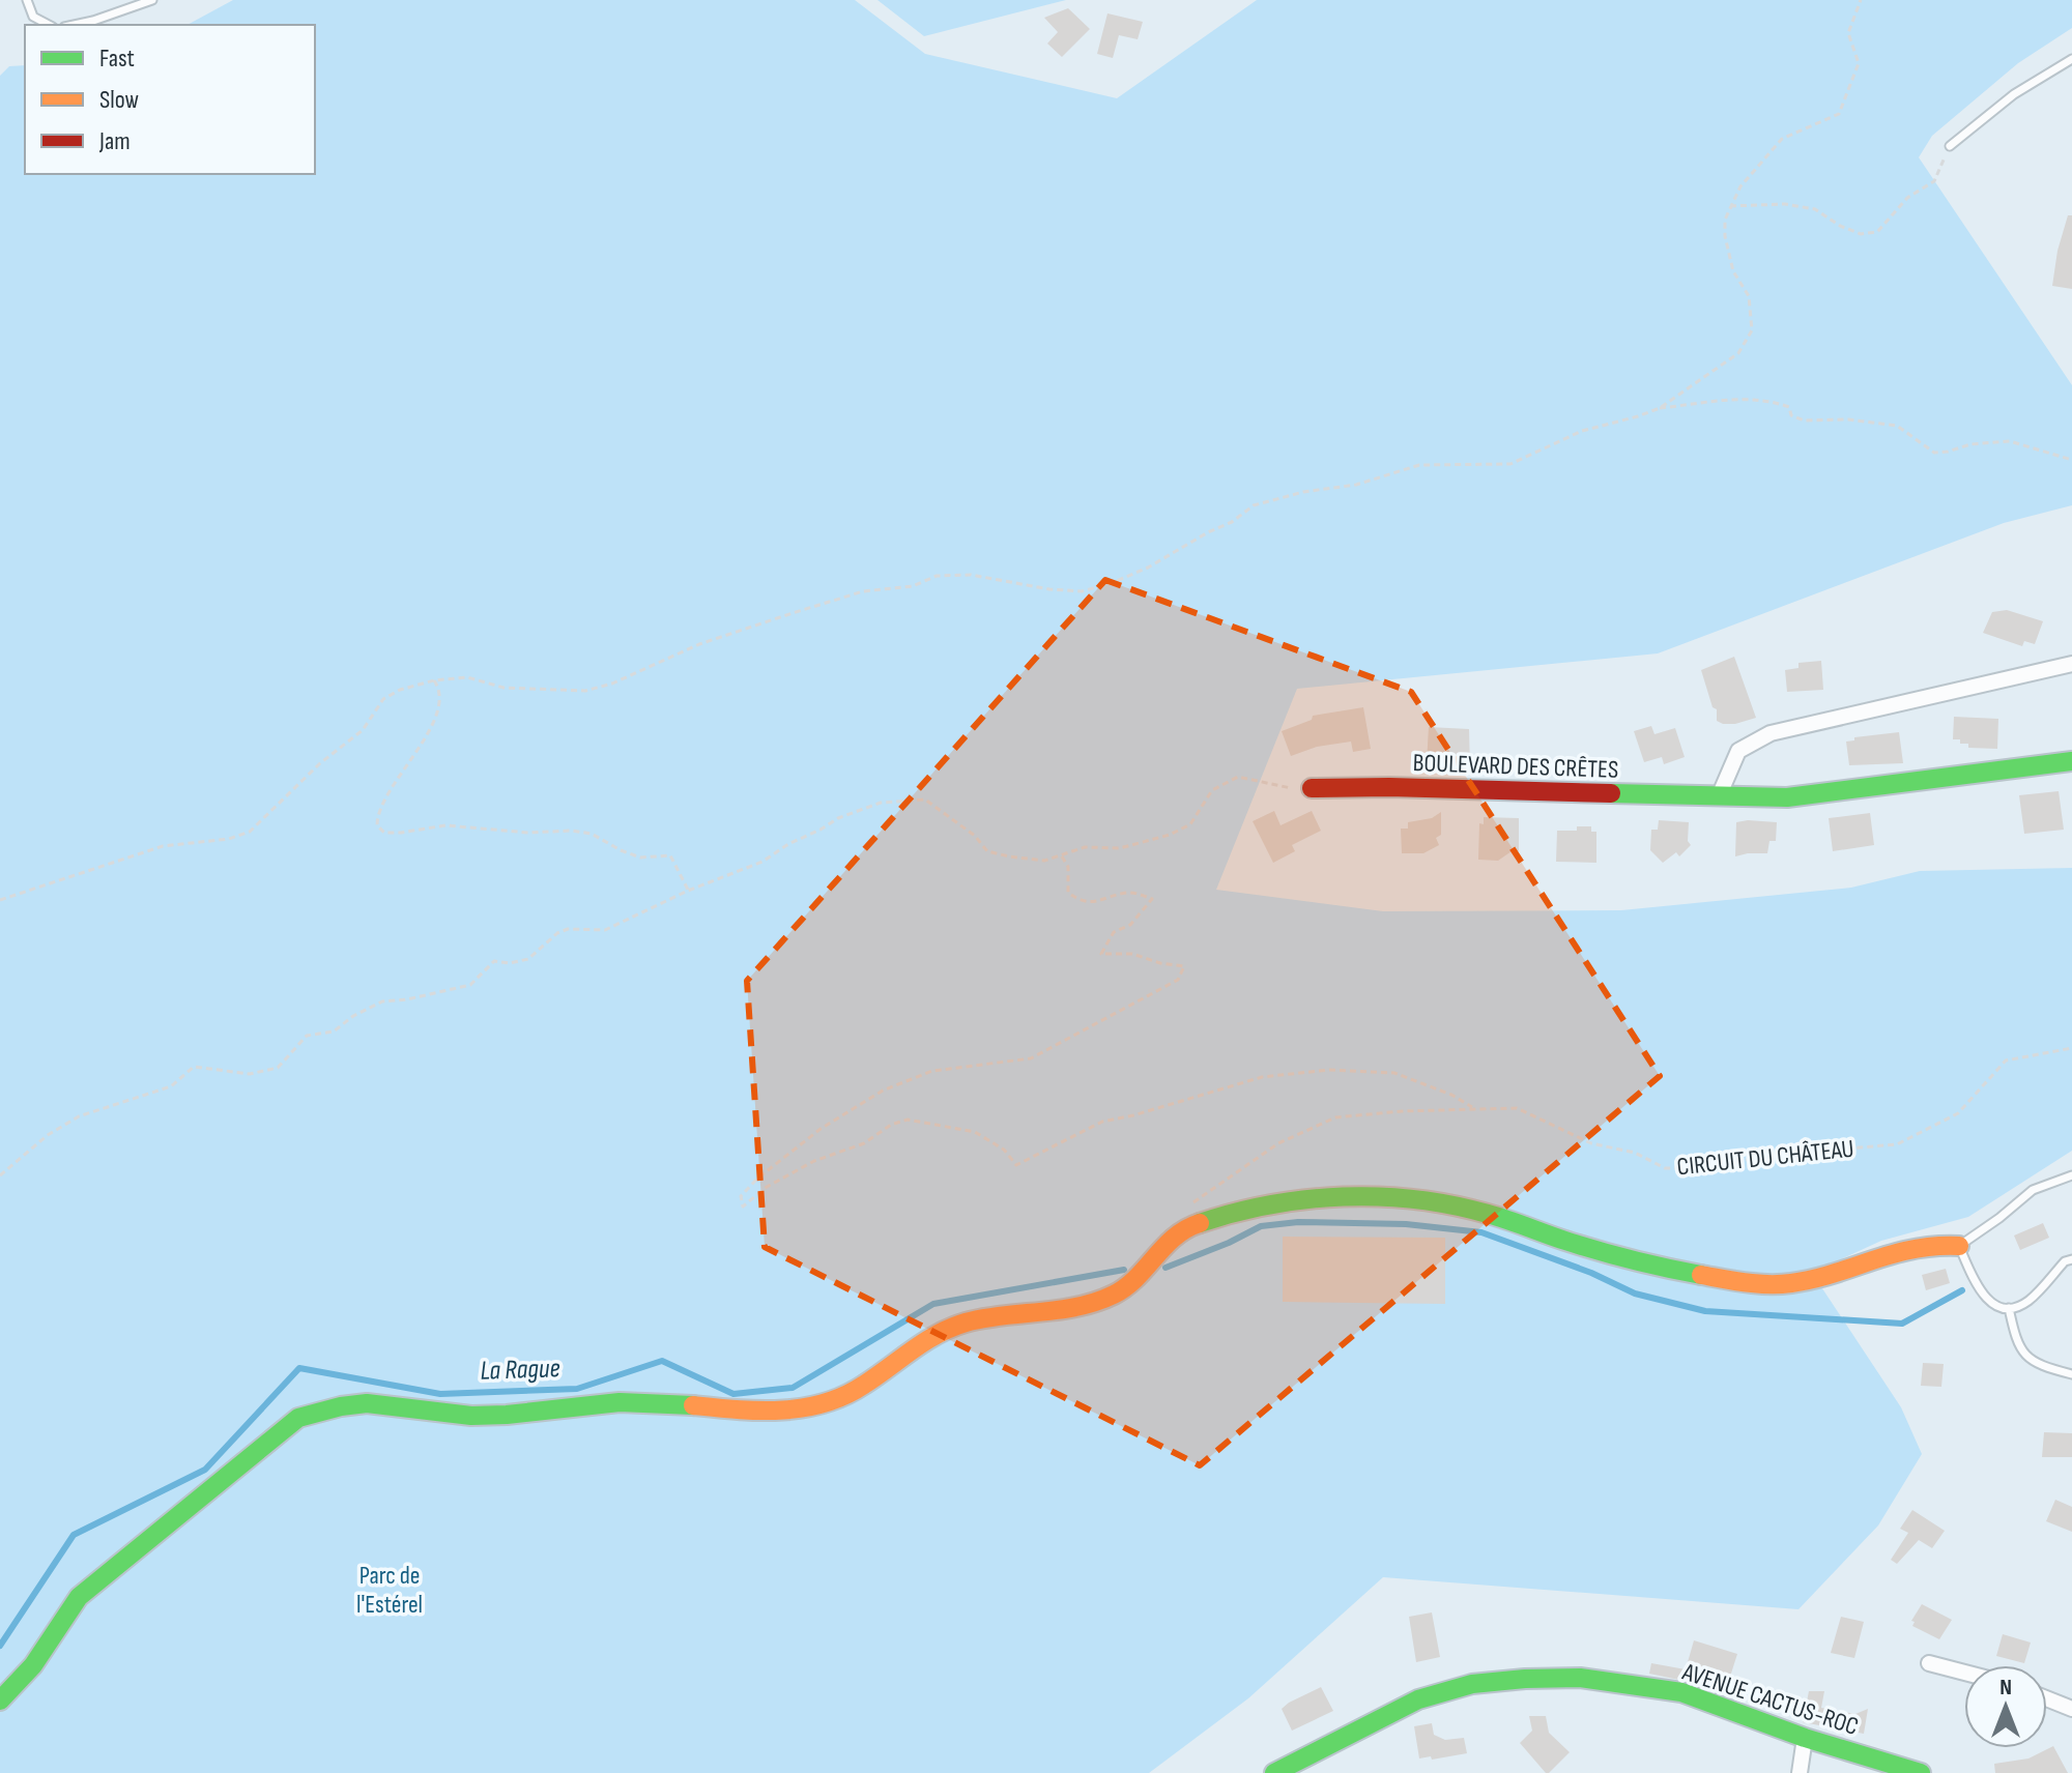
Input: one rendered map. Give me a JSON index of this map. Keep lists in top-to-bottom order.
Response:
{
  "streets": {
    "street": ["BOULEVARD DES CRÊTES", "AVENUE CACTUS-ROC"],
    "path": ["CIRCUIT DU CHÂTEAU"]
  },
  "water": ["La Rague"],
  "parks": ["Parc de l'Estérel"],
  "legend": ["Fast", "Slow", "Jam"],
  "north": "top"
}
